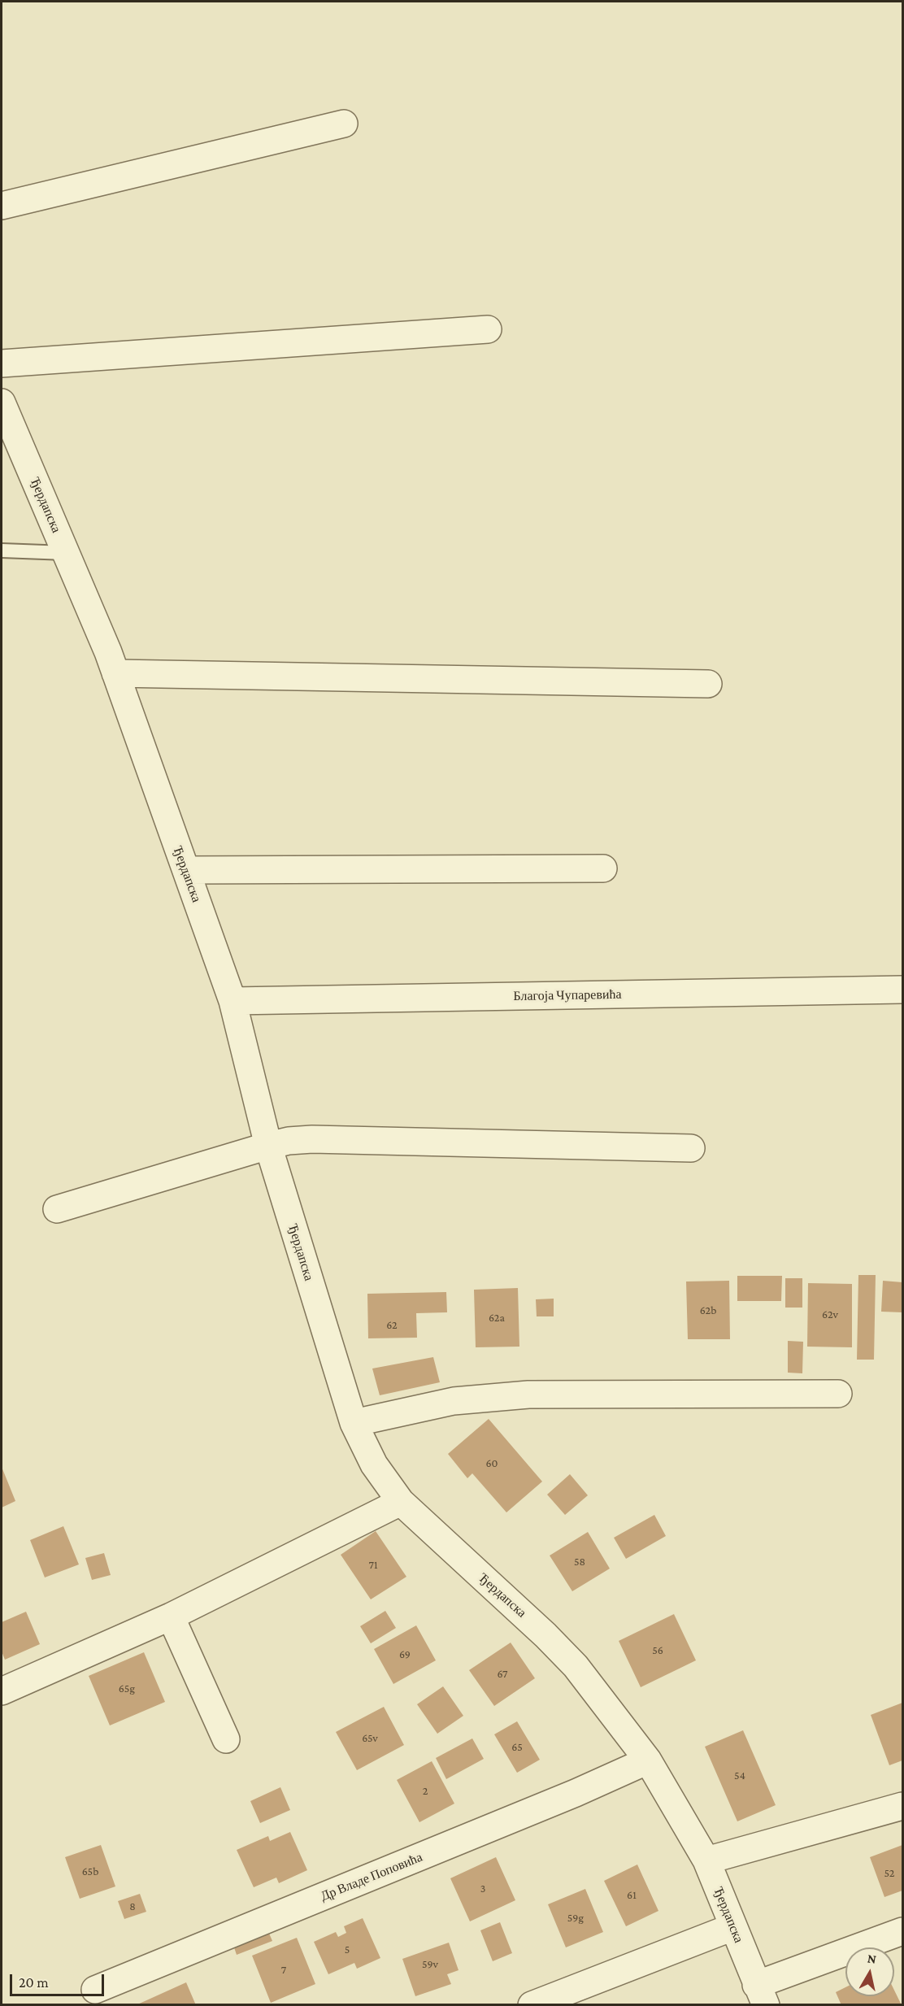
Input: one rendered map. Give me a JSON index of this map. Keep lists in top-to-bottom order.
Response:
{
  "streets": {
    "street": ["Ђердапска", "Благоја Чупаревића", "Др Владе Поповића"]
  },
  "crossings": [
    ["Ђердапска", "Благоја Чупаревића"],
    ["Ђердапска", "Др Владе Поповића"]
  ],
  "house_numbers": [
    "62b",
    "62v",
    "62a",
    "62",
    "60",
    "58",
    "71",
    "56",
    "69",
    "67",
    "65g",
    "65v",
    "65",
    "54",
    "2",
    "65b",
    "52",
    "3",
    "61",
    "8",
    "59g",
    "5",
    "59v",
    "7"
  ],
  "scale_bar": "20 m",
  "north": "top"
}
